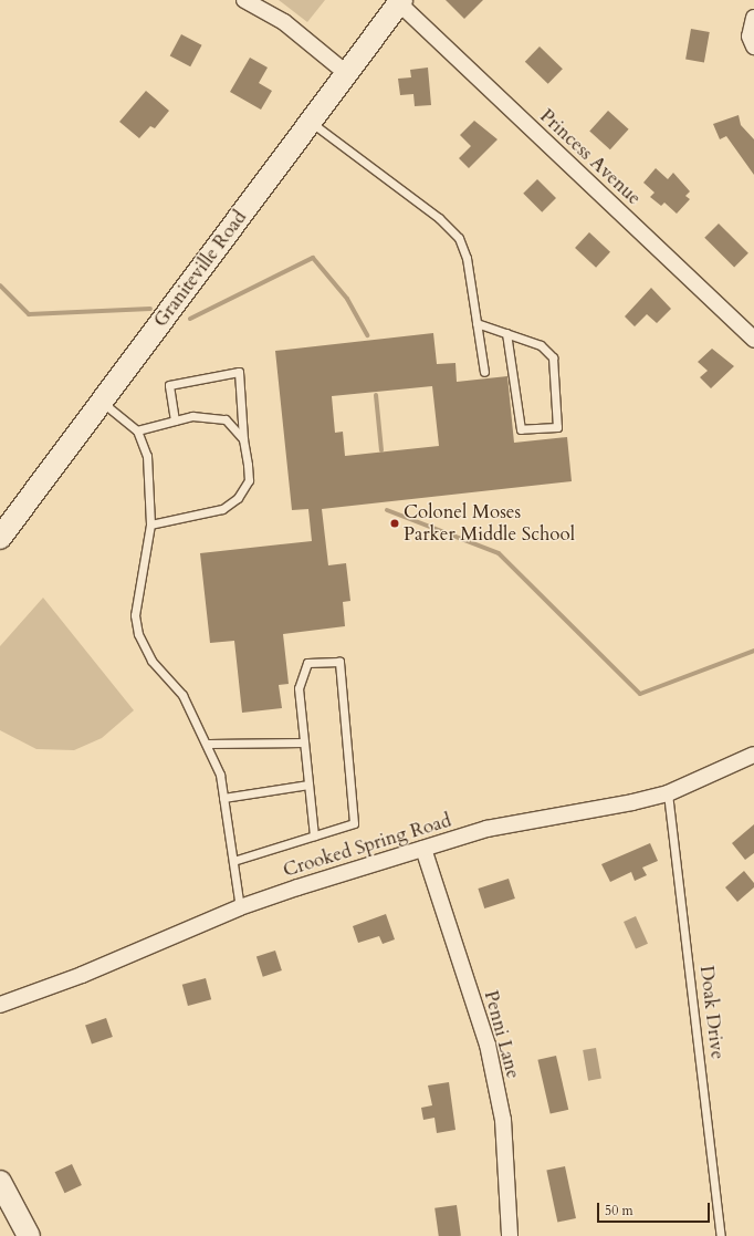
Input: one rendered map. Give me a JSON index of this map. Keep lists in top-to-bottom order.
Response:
{
  "streets": {
    "main road": ["Graniteville Road"],
    "street": ["Princess Avenue", "Crooked Spring Road", "Penni Lane"],
    "lane": ["Doak Drive"]
  },
  "crossings": [
    ["Princess Avenue", "Graniteville Road"],
    ["Crooked Spring Road", "Doak Drive"],
    ["Crooked Spring Road", "Penni Lane"]
  ],
  "places": ["Colonel Moses Parker Middle School"],
  "scale_bar": "50 m"
}
